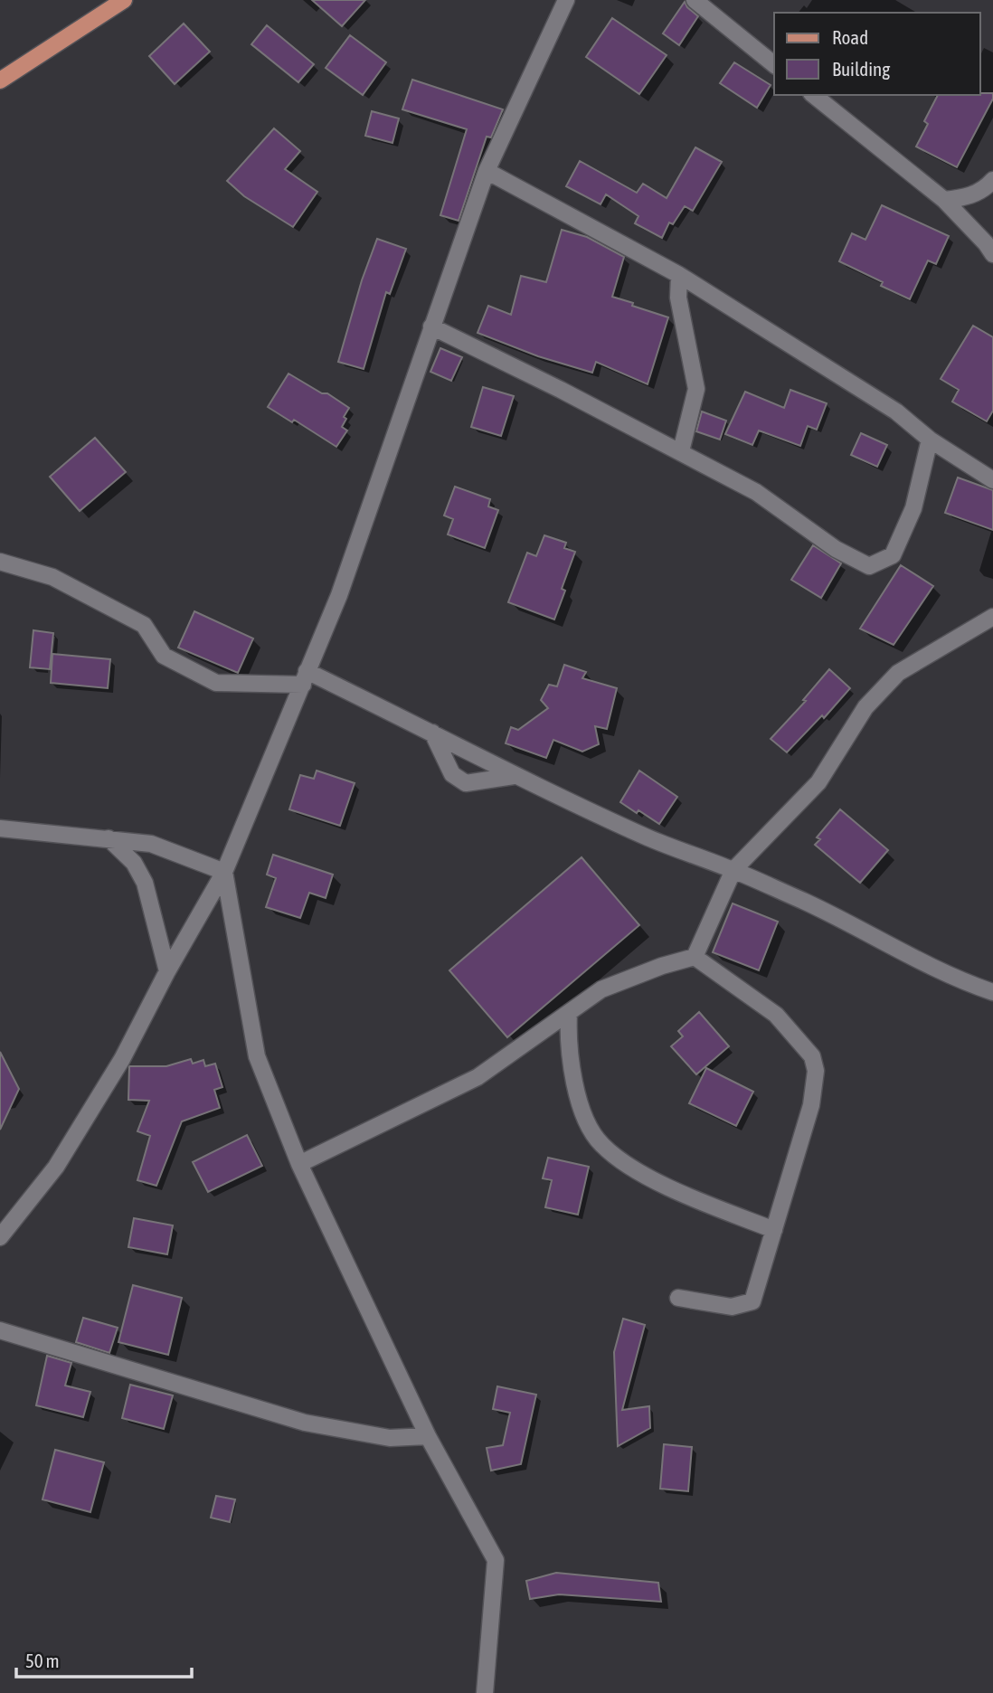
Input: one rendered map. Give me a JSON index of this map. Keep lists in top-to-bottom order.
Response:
{
  "legend": ["Road", "Building"],
  "scale_bar": "50 m"
}
